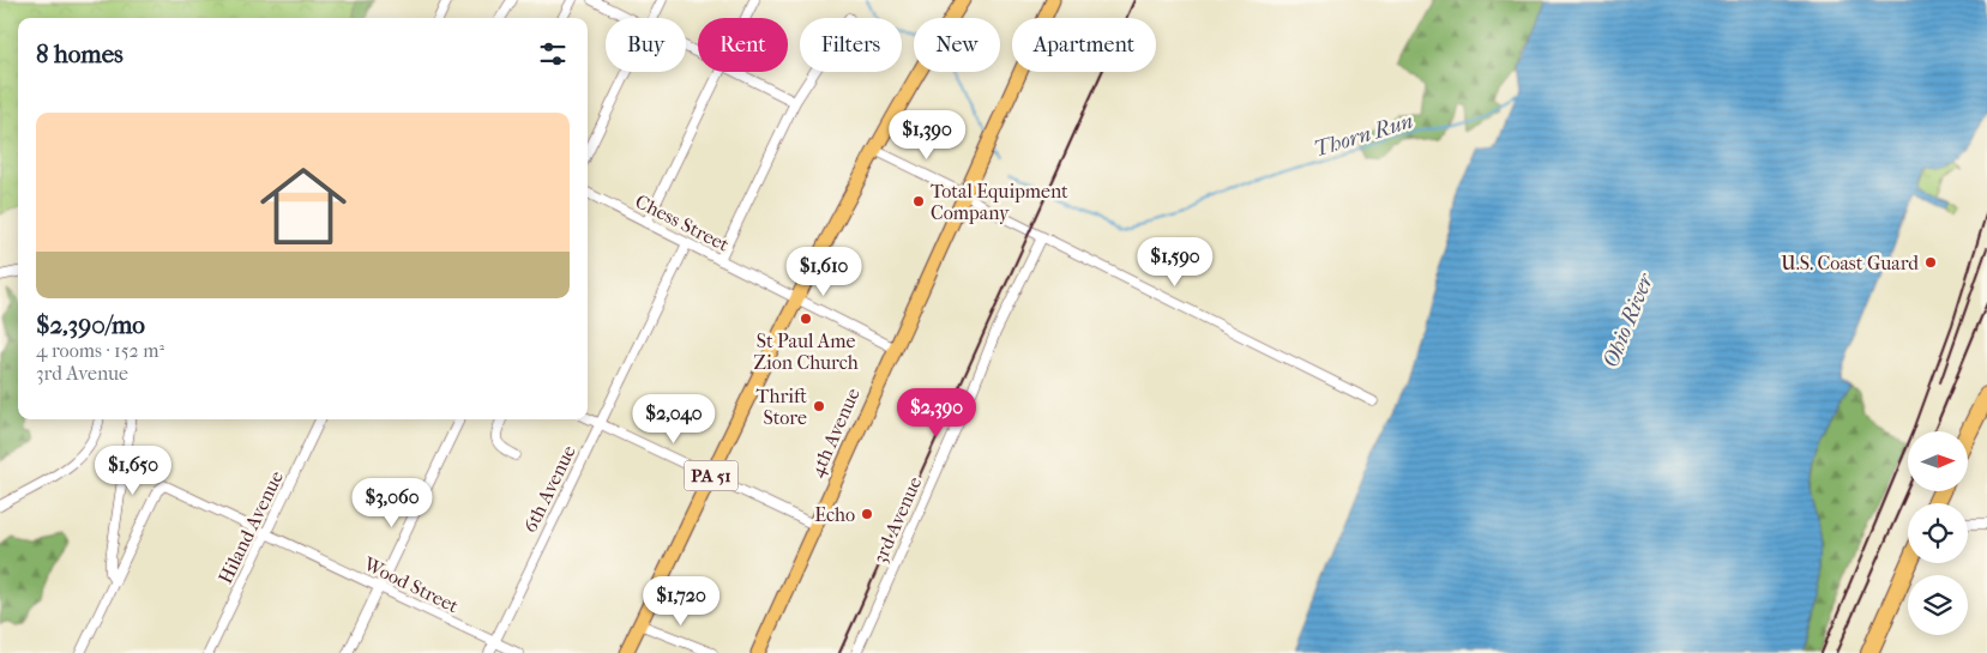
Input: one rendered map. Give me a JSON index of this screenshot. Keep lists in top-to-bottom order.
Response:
{
  "streets": {
    "main road": ["4th Avenue", "PA 51"],
    "street": [
      "Chess Street",
      "6th Avenue",
      "3rd Avenue",
      "Hiland Avenue",
      "Wood Street"
    ]
  },
  "crossings": [
    ["Chess Street", "4th Avenue"],
    ["Chess Street", "PA 51"],
    ["Chess Street", "6th Avenue"],
    ["6th Avenue", "Wood Street"],
    ["Hiland Avenue", "Wood Street"]
  ],
  "water": ["Thorn Run", "Ohio River"],
  "places": [
    "Total Equipment Company",
    "U.S. Coast Guard",
    "St Paul Ame Zion Church",
    "Thrift Store",
    "Echo"
  ],
  "north": "right",
  "page": {
    "chip": [
      "Buy",
      "Rent",
      "Filters",
      "New",
      "Apartment"
    ],
    "heading": "8 homes",
    "list": [
      {
        "name": "$2,390/mo",
        "note": "4 rooms · 152 m² · 3rd Avenue"
      }
    ],
    "price": [
      "$1,390",
      "$1,590",
      "$1,610",
      "$2,390",
      "$2,040",
      "$1,650",
      "$3,060",
      "$1,720"
    ]
  }
}
